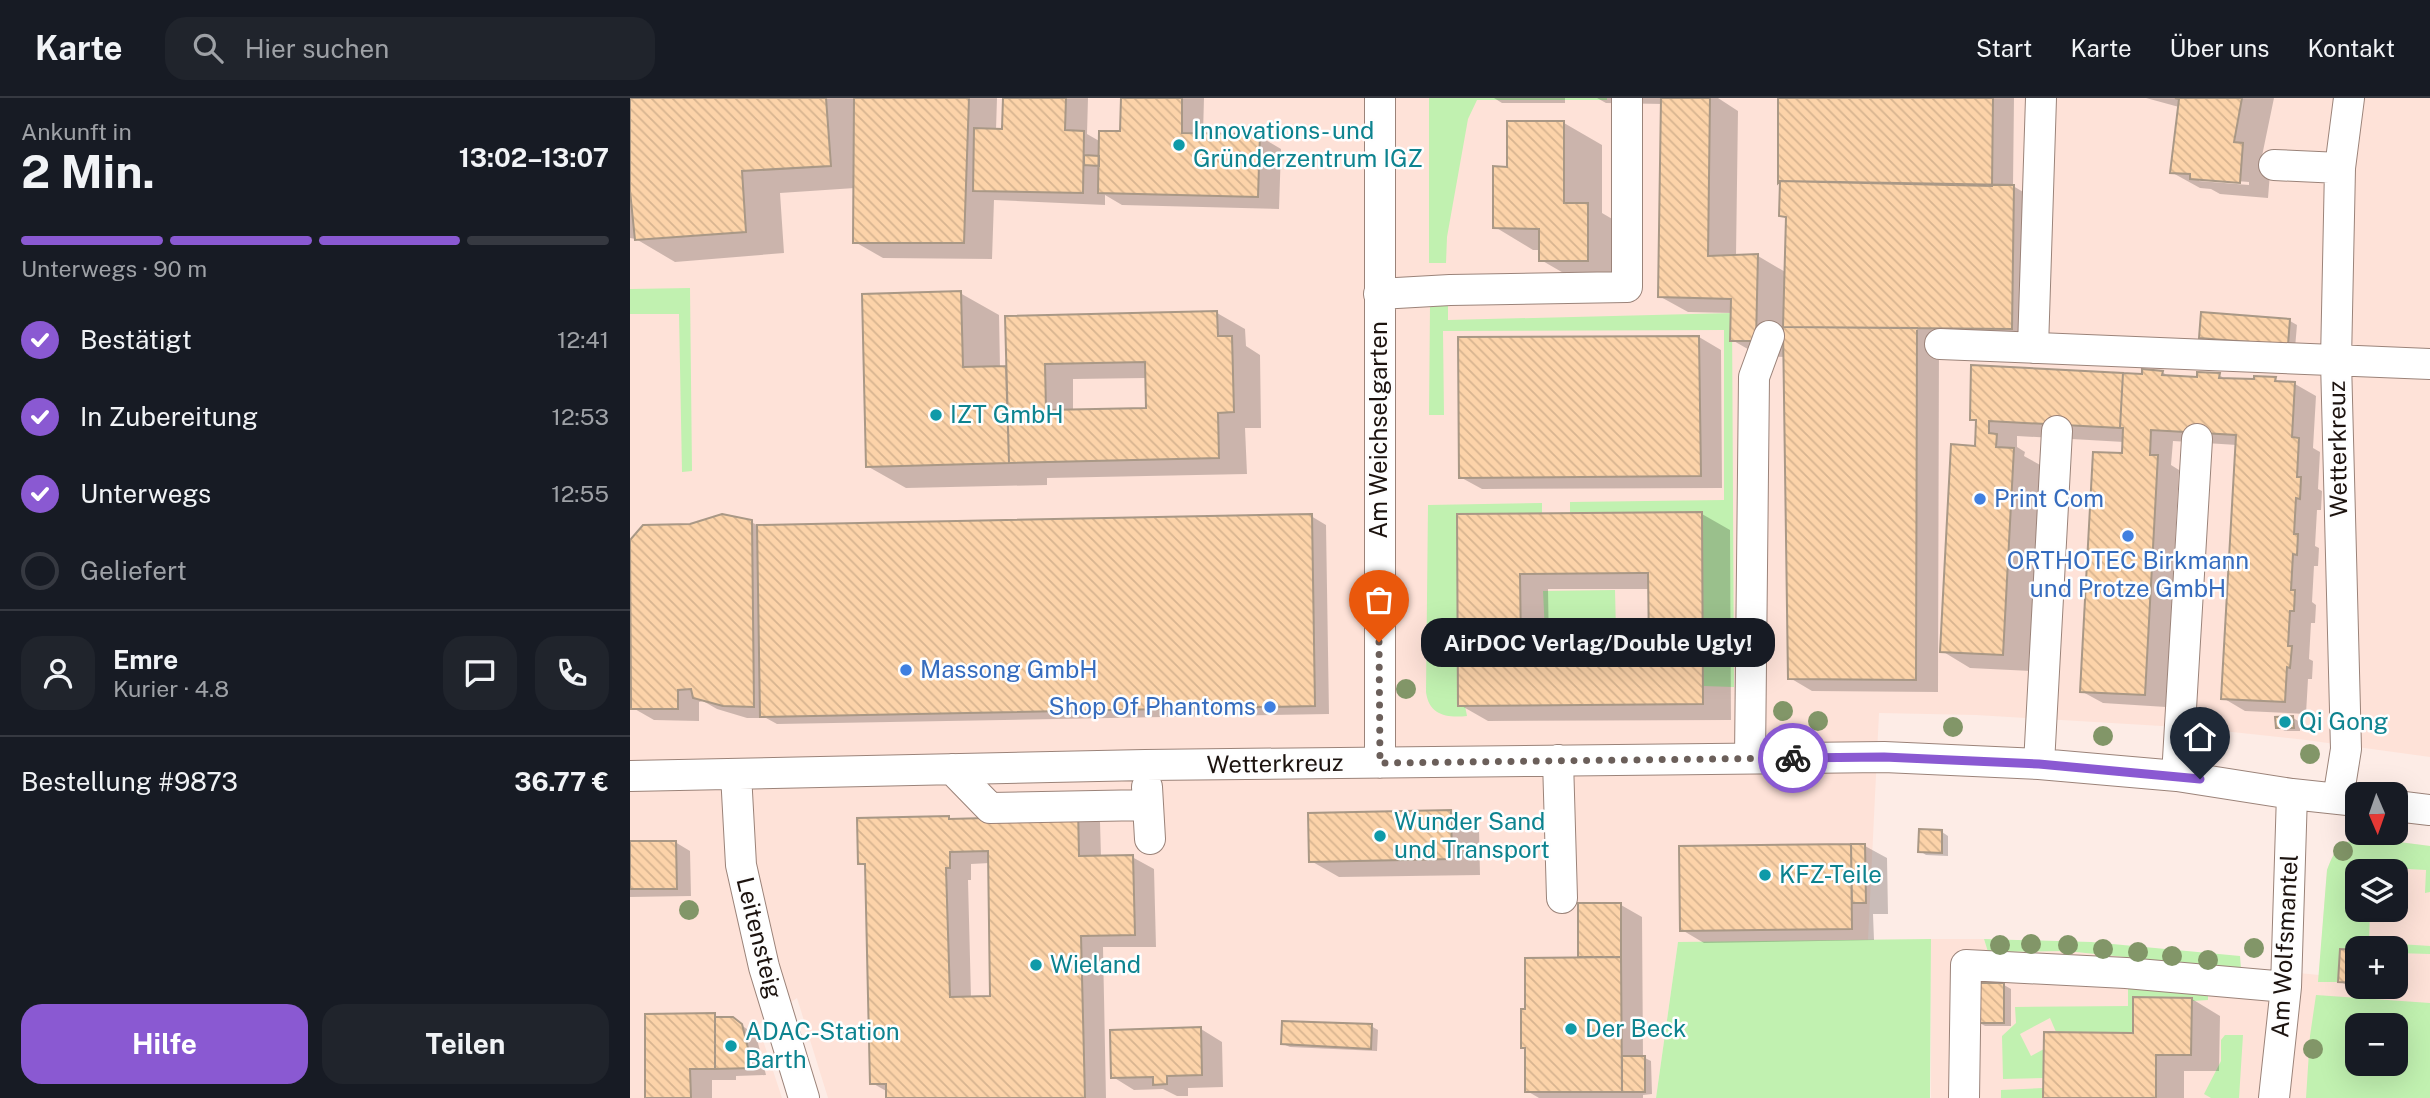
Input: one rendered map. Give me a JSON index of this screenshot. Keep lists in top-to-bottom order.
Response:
{
  "streets": {
    "street": [
      "Am Weichselgarten",
      "Wetterkreuz",
      "Leitensteig",
      "Am Wolfsmantel"
    ]
  },
  "crossings": [
    ["Am Weichselgarten", "Wetterkreuz"],
    ["Wetterkreuz", "Leitensteig"],
    ["Wetterkreuz", "Am Wolfsmantel"]
  ],
  "places": [
    "Innovations- und Gründerzentrum IGZ",
    "IZT GmbH",
    "Print Com",
    "ORTHOTEC Birkmann und Protze GmbH",
    "AirDOC Verlag/Double Ugly!",
    "Massong GmbH",
    "Shop Of Phantoms",
    "Qi Gong",
    "Wunder Sand und Transport",
    "KFZ-Teile",
    "Wieland",
    "Der Beck",
    "ADAC-Station Barth"
  ],
  "north": "bottom",
  "page": {
    "header": "Karte",
    "search": "Hier suchen",
    "nav": [
      "Start",
      "Karte",
      "Über uns",
      "Kontakt"
    ],
    "heading": ["2 Min.", "Ankunft in", "13:02–13:07"],
    "panel": [
      "Emre",
      "Kurier · 4.8",
      "Bestellung #9873",
      "36.77 €"
    ],
    "bar": "Unterwegs · 90 m",
    "list": [
      ["Bestätigt", "12:41"],
      ["In Zubereitung", "12:53"],
      ["Unterwegs", "12:55"],
      "Geliefert"
    ],
    "bubble": "AirDOC Verlag/Double Ugly!",
    "map_buttons": ["+", "−"],
    "buttons": ["Hilfe", "Teilen"]
  }
}
